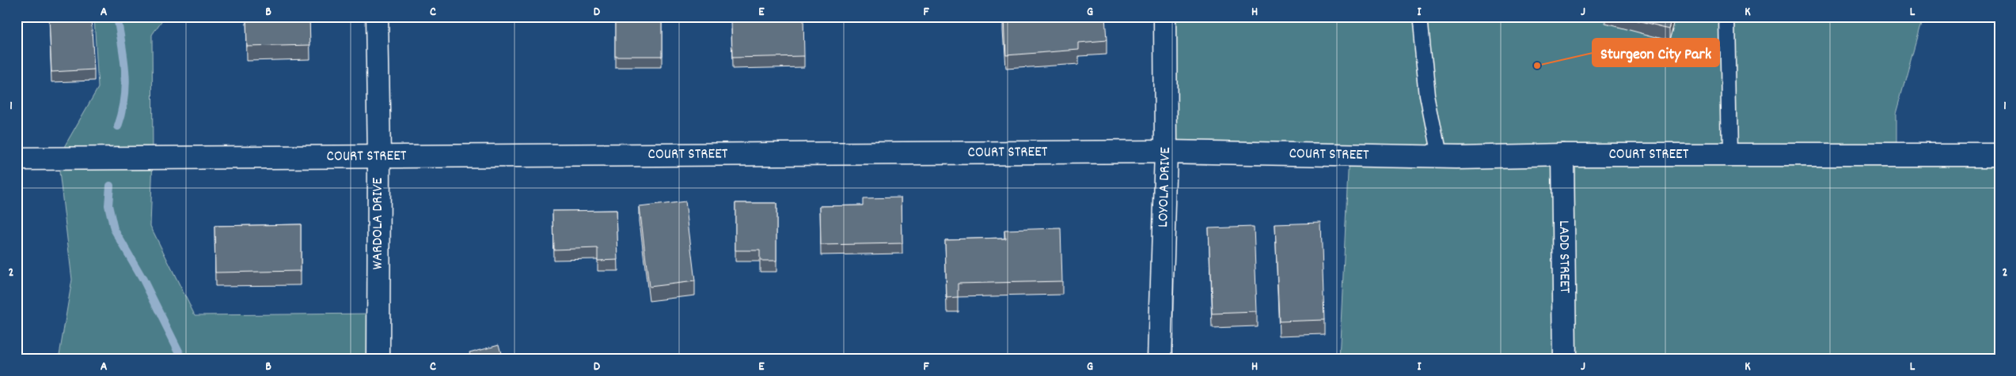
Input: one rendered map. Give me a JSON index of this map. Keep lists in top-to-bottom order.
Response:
{
  "streets": {
    "street": [
      "COURT STREET",
      "LOYOLA DRIVE",
      "WARDOLA DRIVE",
      "LADD STREET"
    ]
  },
  "crossings": [
    ["COURT STREET", "LOYOLA DRIVE"],
    ["COURT STREET", "WARDOLA DRIVE"],
    ["COURT STREET", "LADD STREET"]
  ],
  "places": ["Sturgeon City Park"],
  "grid": {
    "columns": [
      "A",
      "B",
      "C",
      "D",
      "E",
      "F",
      "G",
      "H",
      "I",
      "J",
      "K",
      "L"
    ],
    "rows": ["1", "2"]
  }
}
